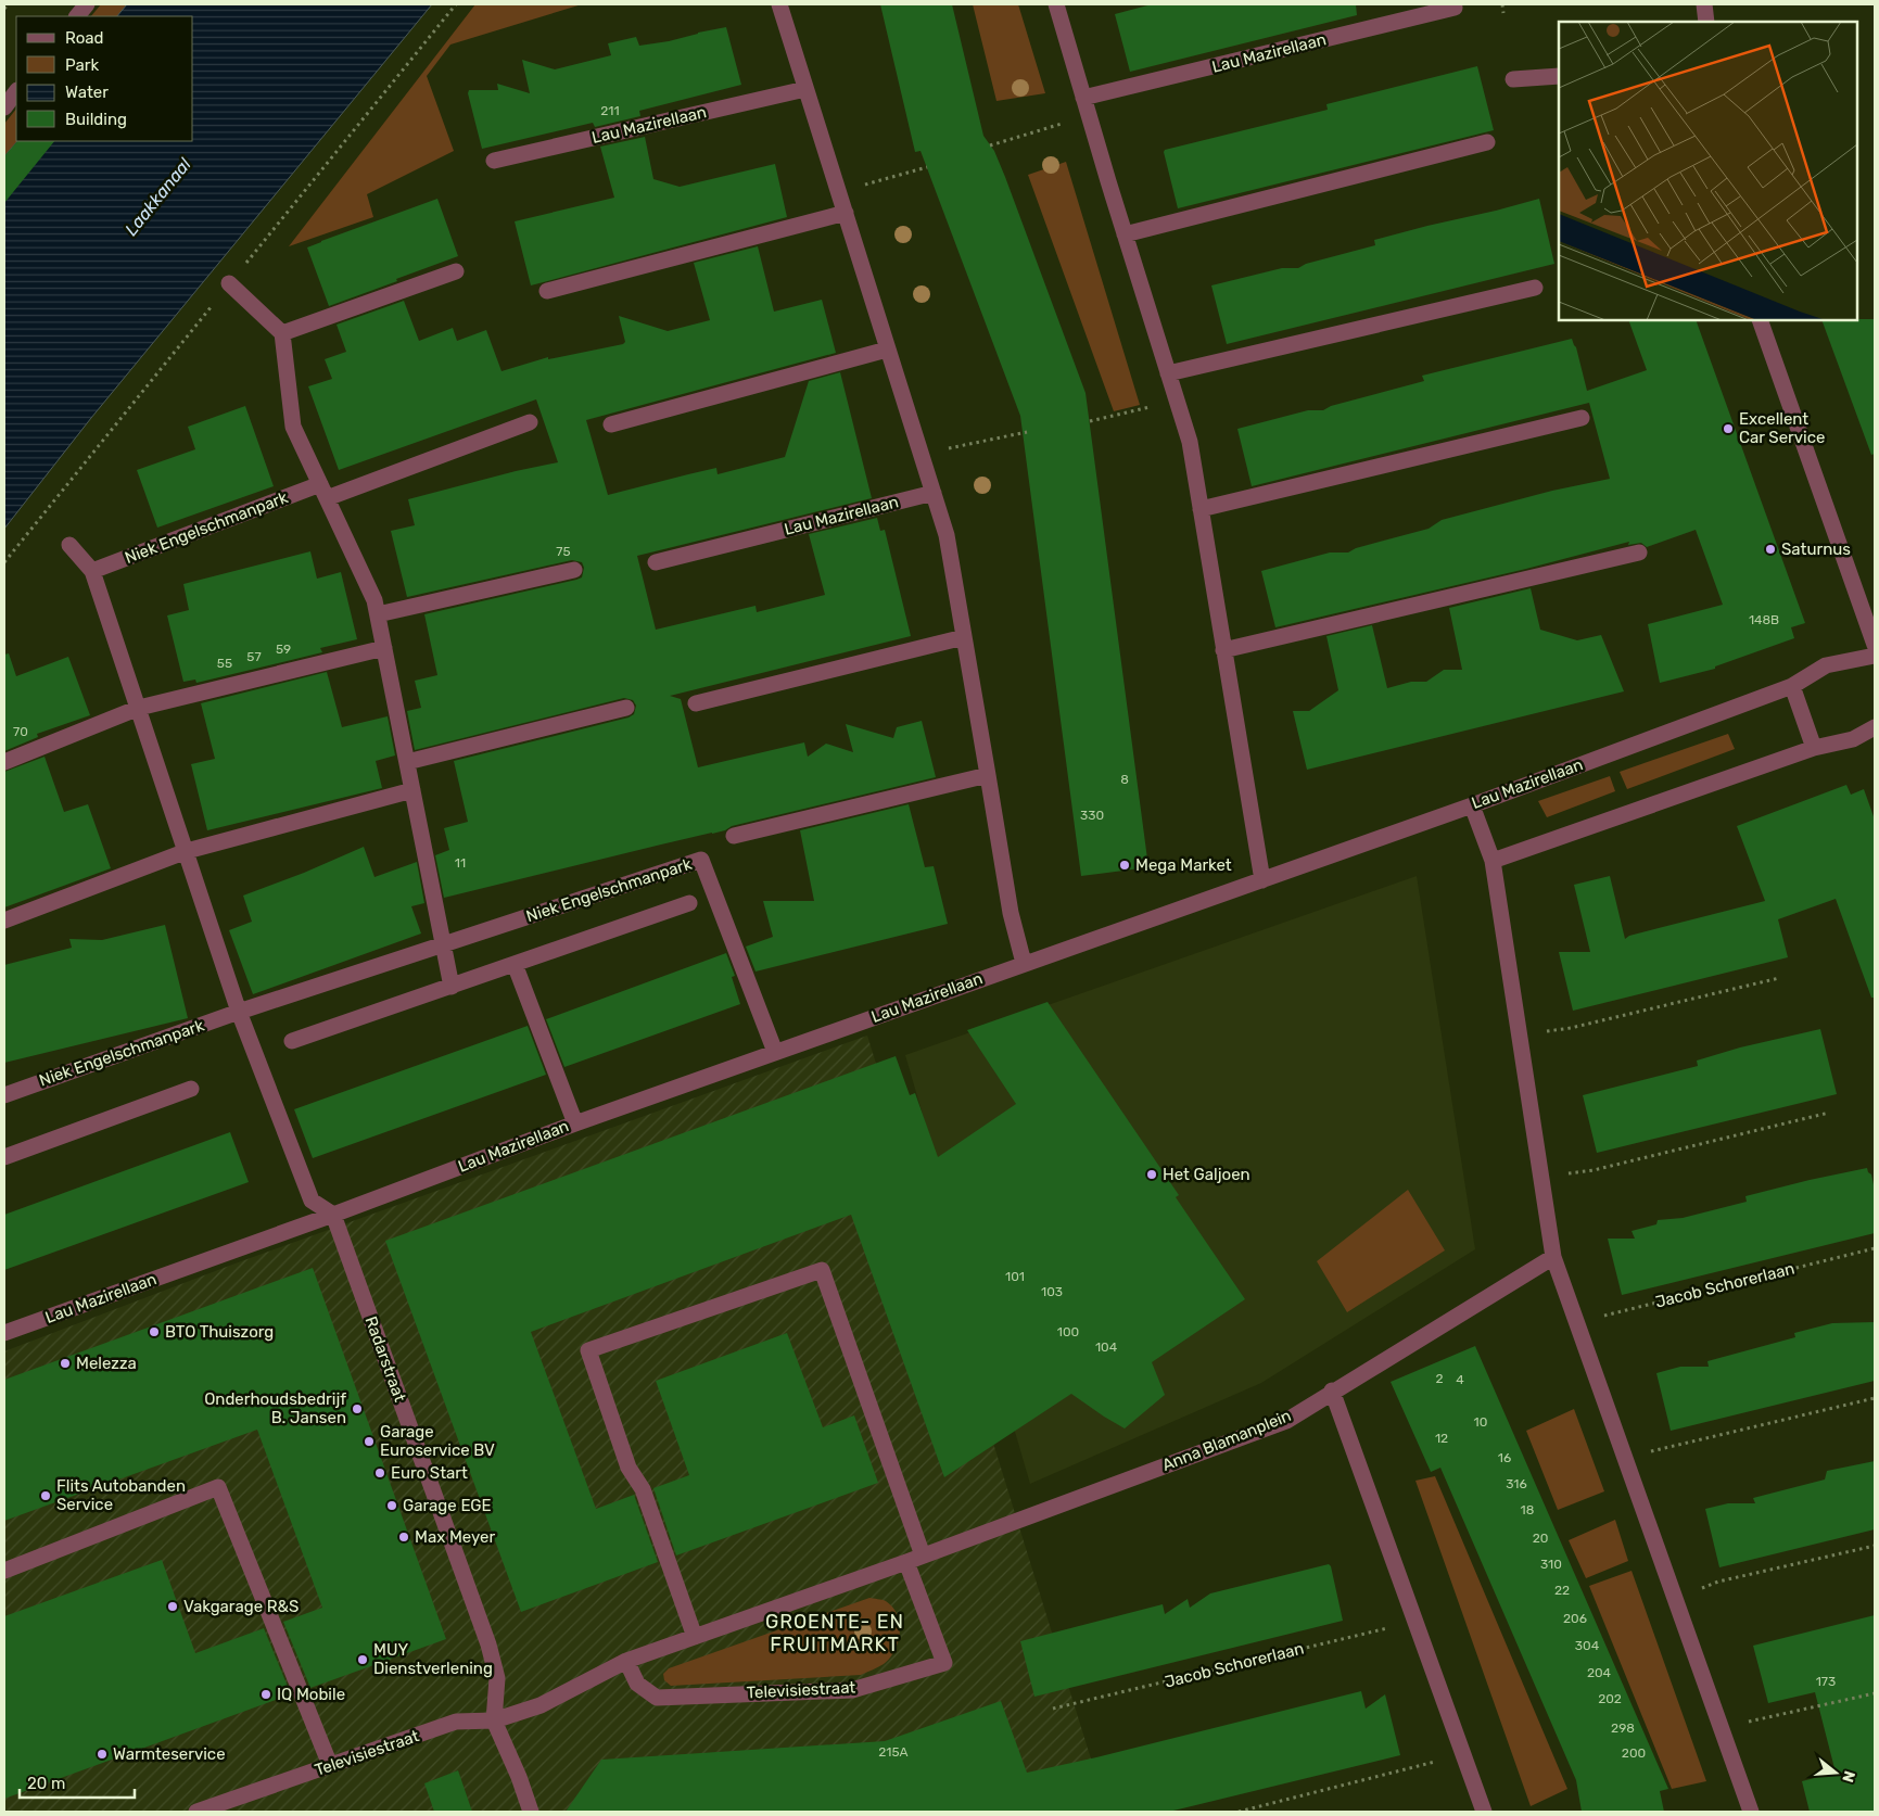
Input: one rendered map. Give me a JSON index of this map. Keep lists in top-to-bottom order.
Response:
{
  "streets": {
    "street": [
      "Lau Mazirellaan",
      "Niek Engelschmanpark",
      "Radarstraat",
      "Anna Blamanplein",
      "Televisiestraat"
    ],
    "path": ["Jacob Schorerlaan"]
  },
  "crossings": [
    ["Lau Mazirellaan", "Niek Engelschmanpark"],
    ["Lau Mazirellaan", "Radarstraat"],
    ["Radarstraat", "Televisiestraat"],
    ["Anna Blamanplein", "Televisiestraat"]
  ],
  "districts": ["GROENTE- EN FRUITMARKT"],
  "water": ["Laakkanaal"],
  "places": [
    "Excellent Car Service",
    "Saturnus",
    "Mega Market",
    "Het Galjoen",
    "BTO Thuiszorg",
    "Melezza",
    "Onderhoudsbedrijf B. Jansen",
    "Garage Euroservice BV",
    "Euro Start",
    "Flits Autobanden Service",
    "Garage EGE",
    "Max Meyer",
    "Vakgarage R&S",
    "MUY Dienstverlening",
    "IQ Mobile",
    "Warmteservice"
  ],
  "house_numbers": [
    "211",
    "75",
    "148B",
    "59",
    "57",
    "55",
    "70",
    "8",
    "330",
    "11",
    "101",
    "103",
    "100",
    "104",
    "2",
    "4",
    "10",
    "12",
    "16",
    "316",
    "18",
    "20",
    "310",
    "22",
    "206",
    "304",
    "204",
    "173",
    "202",
    "298",
    "215A",
    "200"
  ],
  "legend": [
    "Road",
    "Park",
    "Water",
    "Building"
  ],
  "scale_bar": "20 m",
  "north": "right"
}
